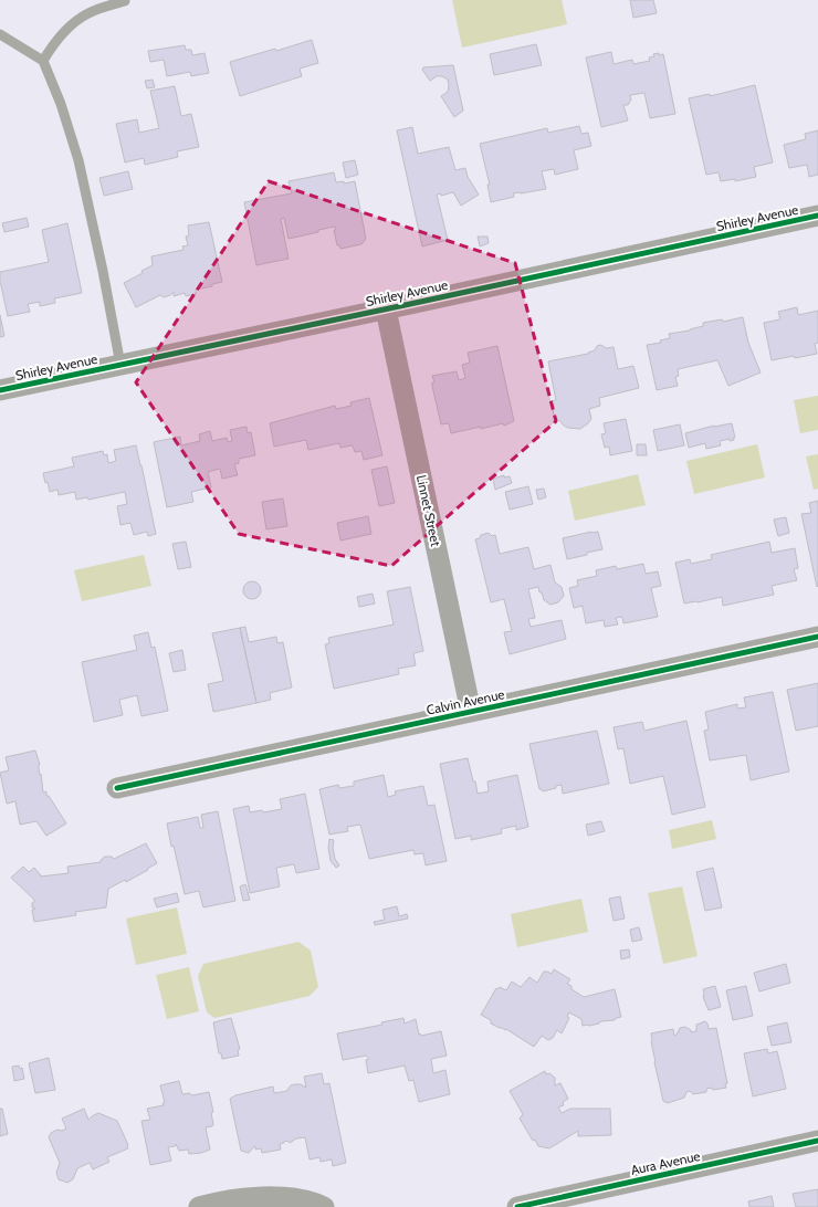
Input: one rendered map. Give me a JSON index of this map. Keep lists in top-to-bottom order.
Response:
{
  "streets": {
    "street": [
      "Shirley Avenue",
      "Linnet Street",
      "Calvin Avenue",
      "Aura Avenue"
    ]
  },
  "crossings": [
    ["Shirley Avenue", "Linnet Street"],
    ["Linnet Street", "Calvin Avenue"]
  ]
}
